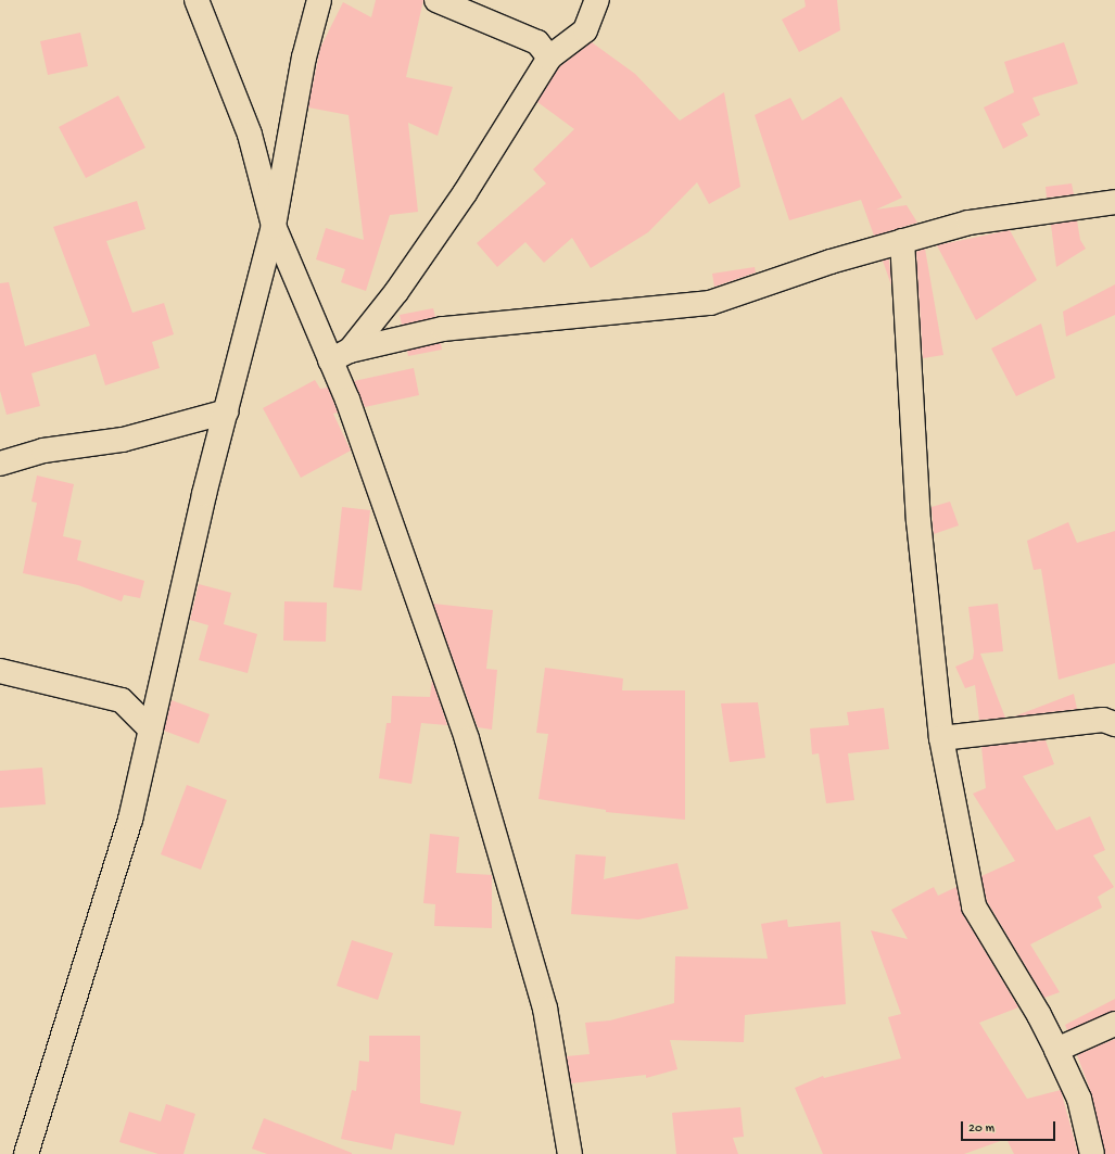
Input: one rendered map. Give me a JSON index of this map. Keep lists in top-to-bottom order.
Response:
{
  "scale_bar": "20 m"
}
